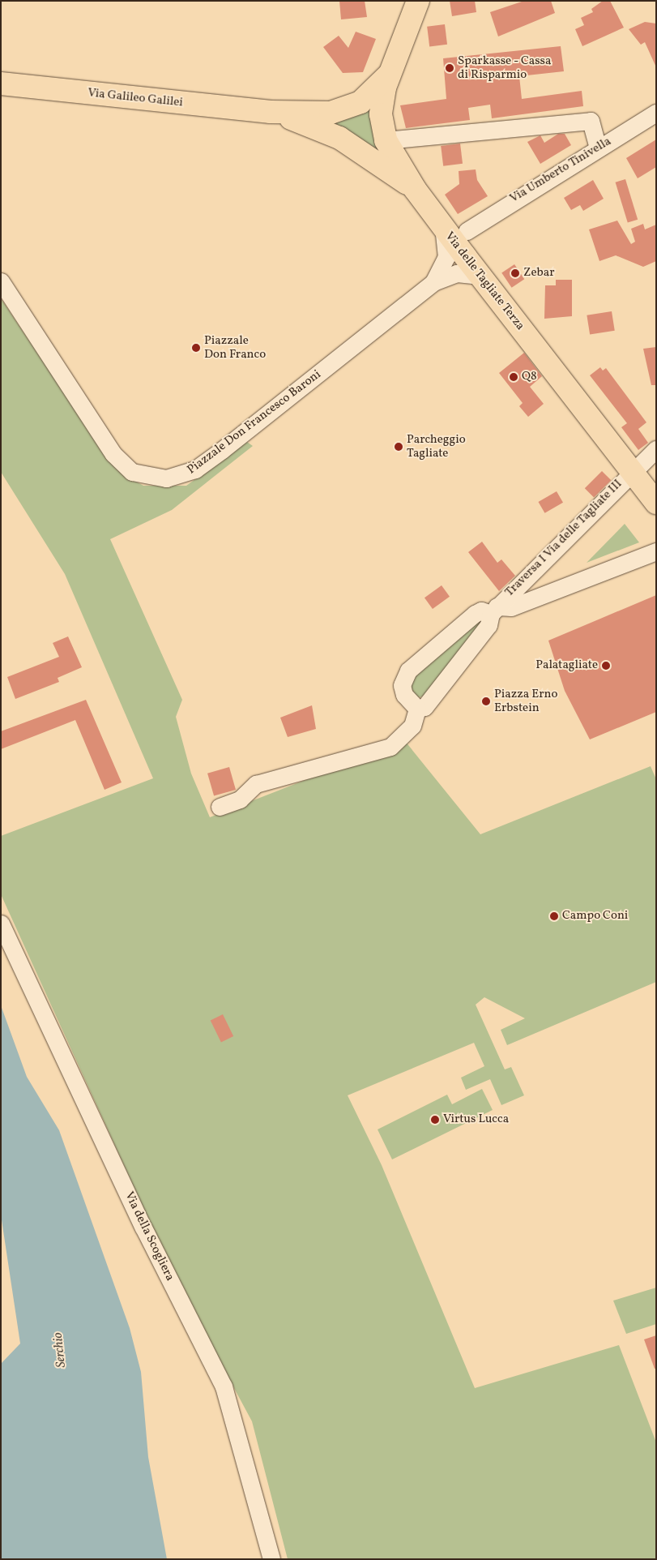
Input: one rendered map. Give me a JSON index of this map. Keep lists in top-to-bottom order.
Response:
{
  "streets": {
    "main road": ["Via Galileo Galilei", "Via delle Tagliate Terza"],
    "street": [
      "Via Umberto Tinivella",
      "Piazzale Don Francesco Baroni",
      "Traversa I Via delle Tagliate III",
      "Via della Scogliera"
    ]
  },
  "crossings": [
    ["Via Galileo Galilei", "Via delle Tagliate Terza"],
    ["Via delle Tagliate Terza", "Piazzale Don Francesco Baroni"],
    ["Via delle Tagliate Terza", "Traversa I Via delle Tagliate III"]
  ],
  "water": ["Serchio"],
  "places": [
    "Sparkasse - Cassa di Risparmio",
    "Zebar",
    "Piazzale Don Franco",
    "Q8",
    "Parcheggio Tagliate",
    "Palatagliate",
    "Piazza Erno Erbstein",
    "Campo Coni",
    "Virtus Lucca"
  ]
}
